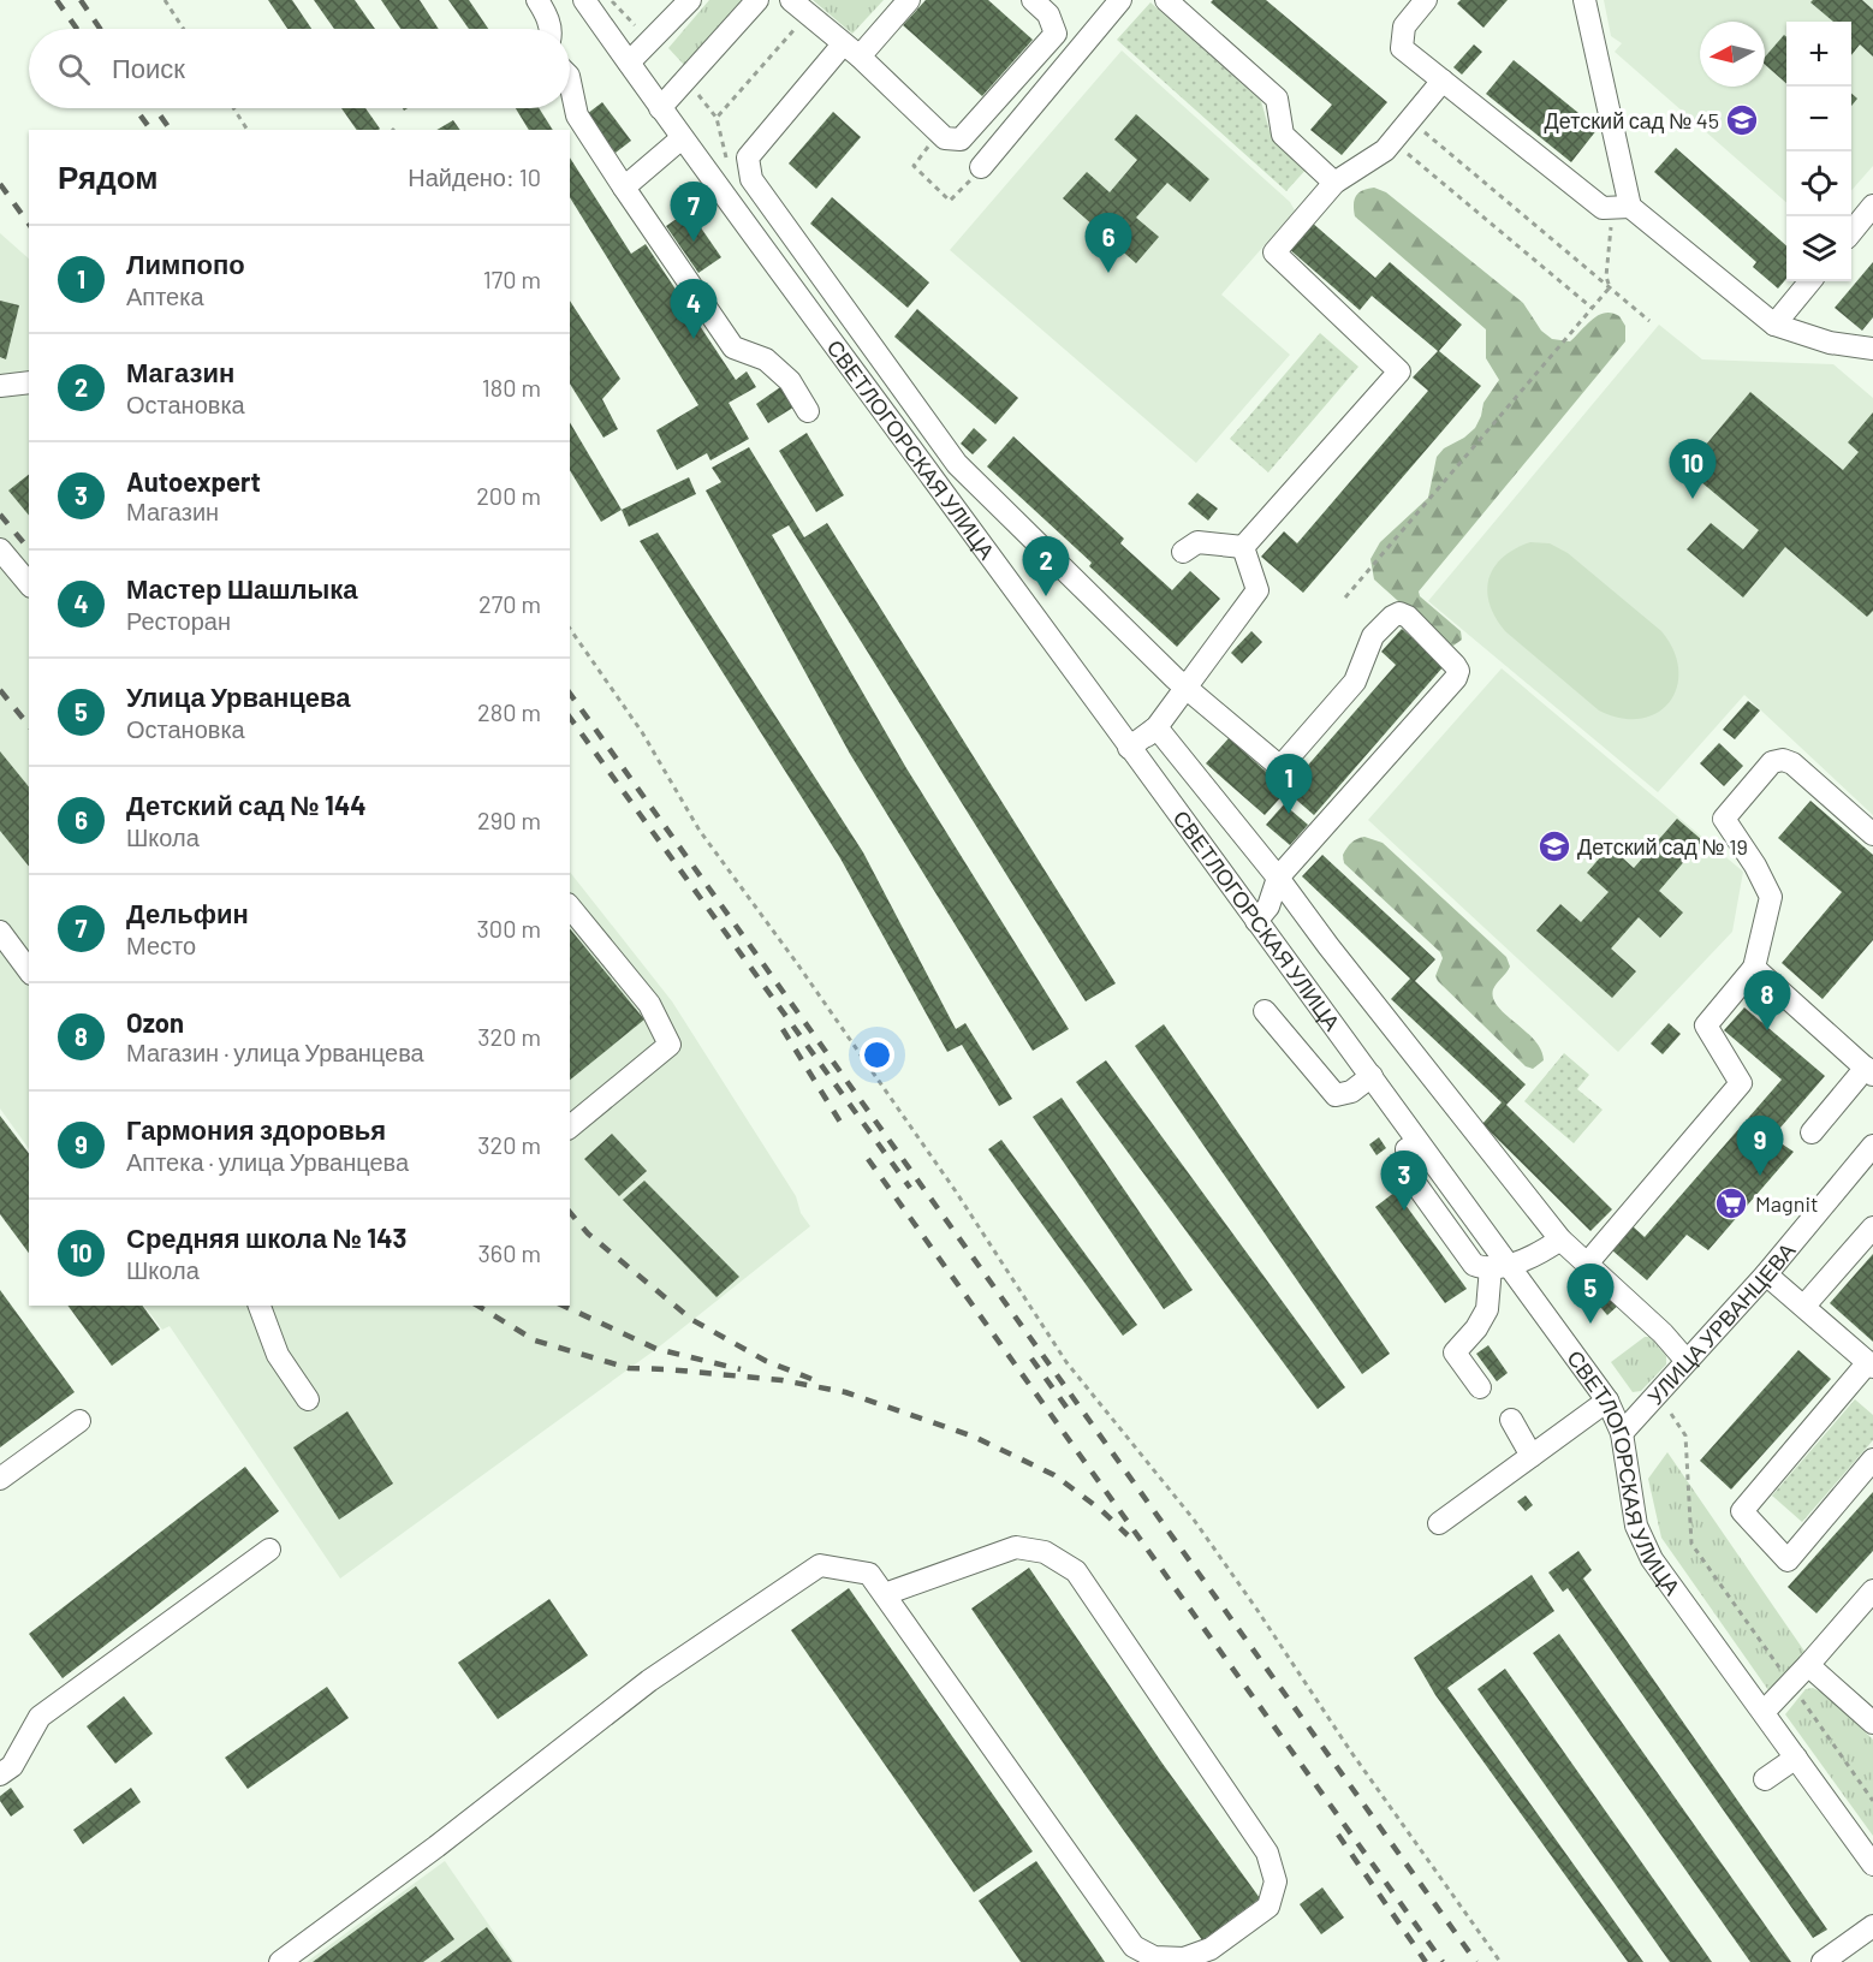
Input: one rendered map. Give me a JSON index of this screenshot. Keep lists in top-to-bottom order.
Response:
{
  "streets": {
    "street": ["СВЕТЛОГОРСКАЯ УЛИЦА", "УЛИЦА УРВАНЦЕВА"]
  },
  "crossings": [
    ["СВЕТЛОГОРСКАЯ УЛИЦА", "УЛИЦА УРВАНЦЕВА"]
  ],
  "places": {
    "school or university": ["Детский сад № 45", "Детский сад № 19"],
    "supermarket": ["Magnit"]
  },
  "north": "left",
  "page": {
    "map_buttons": ["+", "−"],
    "search": "Поиск",
    "heading": ["Рядом", "Найдено: 10"],
    "pins": [
      "7",
      "6",
      "4",
      "10",
      "2",
      "1",
      "8",
      "9",
      "3",
      "5"
    ],
    "list": [
      {
        "mark": "1",
        "name": "Лимпопо",
        "note": "Аптека",
        "value": "170 m"
      },
      {
        "mark": "2",
        "name": "Магазин",
        "note": "Остановка",
        "value": "180 m"
      },
      {
        "mark": "3",
        "name": "Autoexpert",
        "note": "Магазин",
        "value": "200 m"
      },
      {
        "mark": "4",
        "name": "Мастер Шашлыка",
        "note": "Ресторан",
        "value": "270 m"
      },
      {
        "mark": "5",
        "name": "Улица Урванцева",
        "note": "Остановка",
        "value": "280 m"
      },
      {
        "mark": "6",
        "name": "Детский сад № 144",
        "note": "Школа",
        "value": "290 m"
      },
      {
        "mark": "7",
        "name": "Дельфин",
        "note": "Место",
        "value": "300 m"
      },
      {
        "mark": "8",
        "name": "Ozon",
        "note": "Магазин · улица Урванцева",
        "value": "320 m"
      },
      {
        "mark": "9",
        "name": "Гармония здоровья",
        "note": "Аптека · улица Урванцева",
        "value": "320 m"
      },
      {
        "mark": "10",
        "name": "Средняя школа № 143",
        "note": "Школа",
        "value": "360 m"
      }
    ]
  }
}
